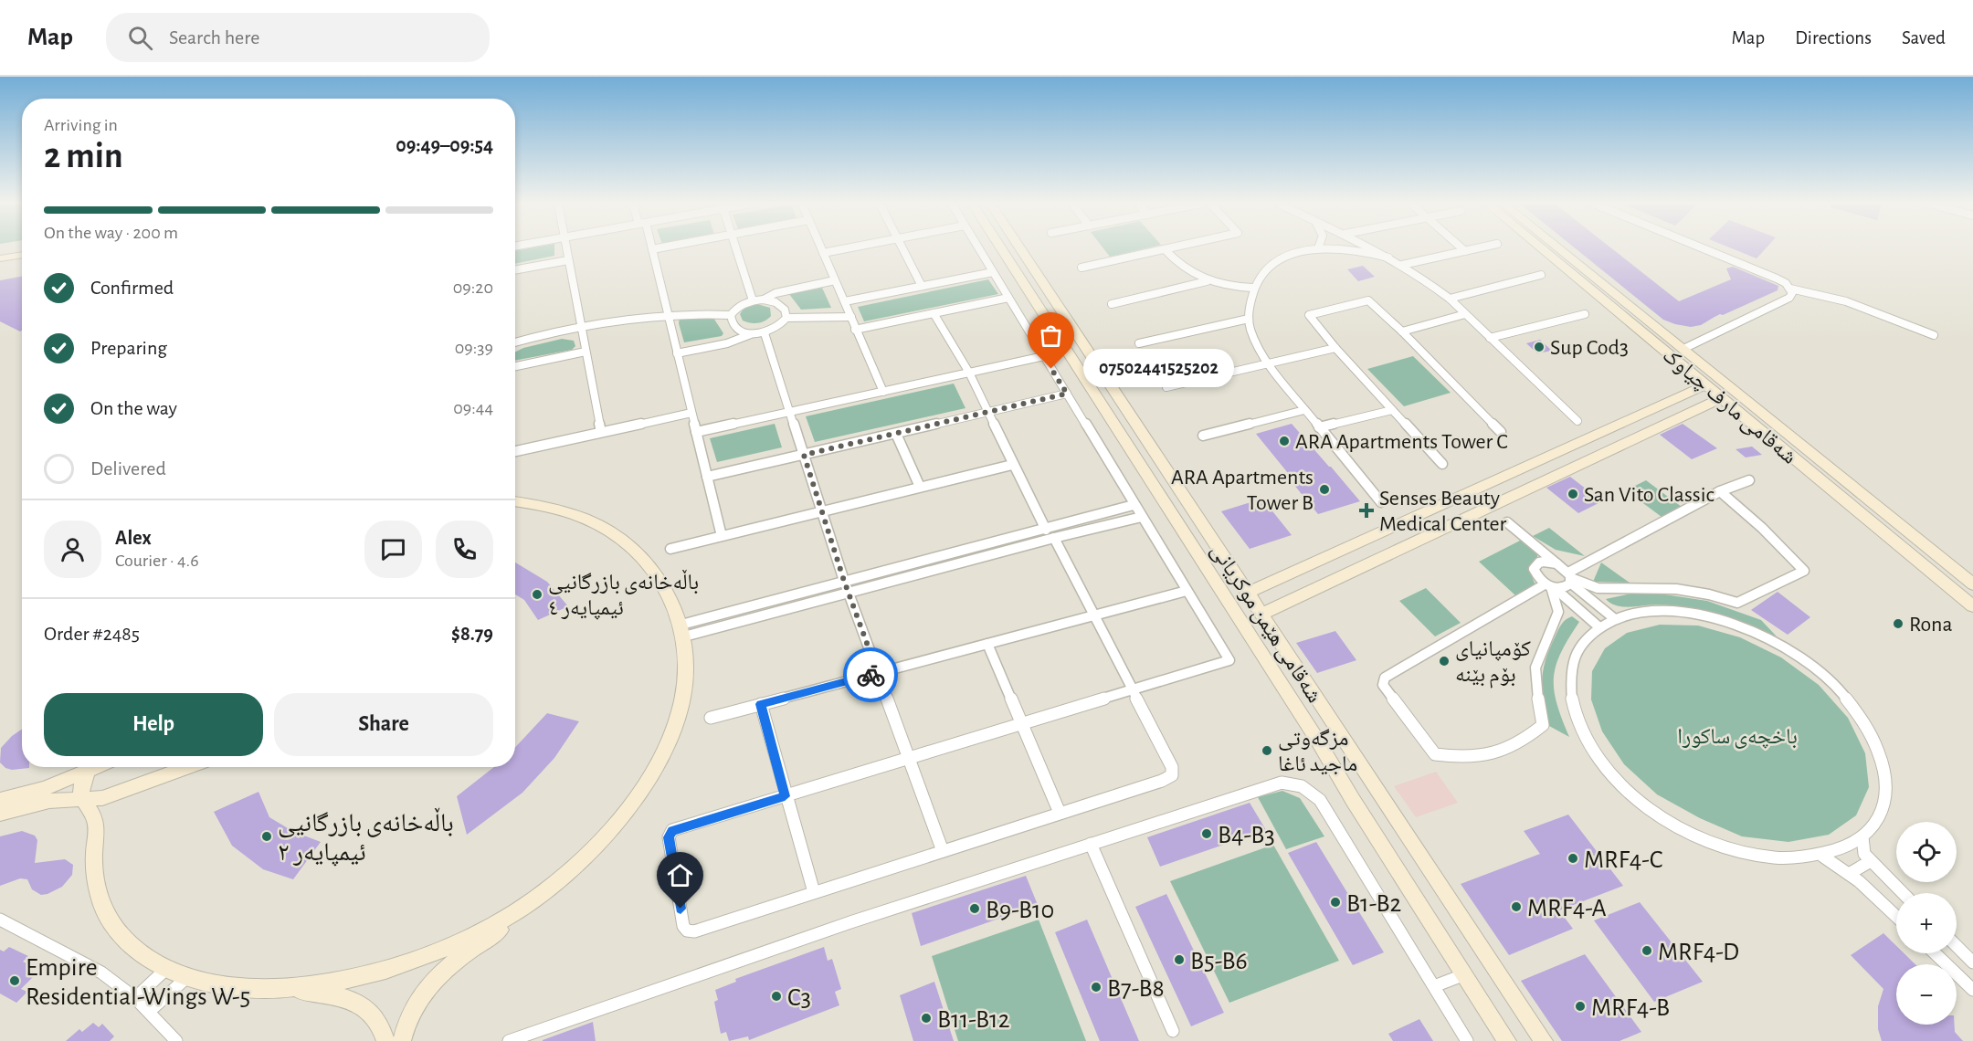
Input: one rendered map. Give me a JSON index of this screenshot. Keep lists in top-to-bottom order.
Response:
{
  "streets": {
    "street": ["شەقامی مارف چیاوک", "شەقامی هێمن موکریانی"]
  },
  "parks": ["باخچەی ساکورا"],
  "places": {
    "other": [
      "Sup Cod3",
      "07502441525202",
      "ARA Apartments Tower C",
      "ARA Apartments Tower B",
      "San Vito Classic",
      "باڵەخانەی بازرگانیی ئیمپایەر ٤",
      "Rona",
      "کۆمپانیای بۆم بێنە",
      "مزگەوتی ماجید ئاغا",
      "B4-B3",
      "باڵەخانەی بازرگانیی ئیمپایەر ٢",
      "MRF4-C",
      "B1-B2",
      "MRF4-A",
      "B9-B10",
      "MRF4-D",
      "B5-B6",
      "Empire Residential-Wings W-5",
      "B7-B8",
      "C3",
      "MRF4-B",
      "B11-B12"
    ],
    "health": ["Senses Beauty Medical Center"]
  },
  "page": {
    "header": "Map",
    "search": "Search here",
    "nav": ["Map", "Directions", "Saved"],
    "heading": ["2 min", "Arriving in", "09:49–09:54"],
    "panel": [
      "Alex",
      "Courier · 4.6",
      "Order #2485",
      "$8.79"
    ],
    "bar": "On the way · 200 m",
    "list": [
      ["Confirmed", "09:20"],
      ["Preparing", "09:39"],
      ["On the way", "09:44"],
      "Delivered"
    ],
    "bubble": "07502441525202",
    "buttons": ["Help", "Share"],
    "map_buttons": ["+", "−"]
  }
}
